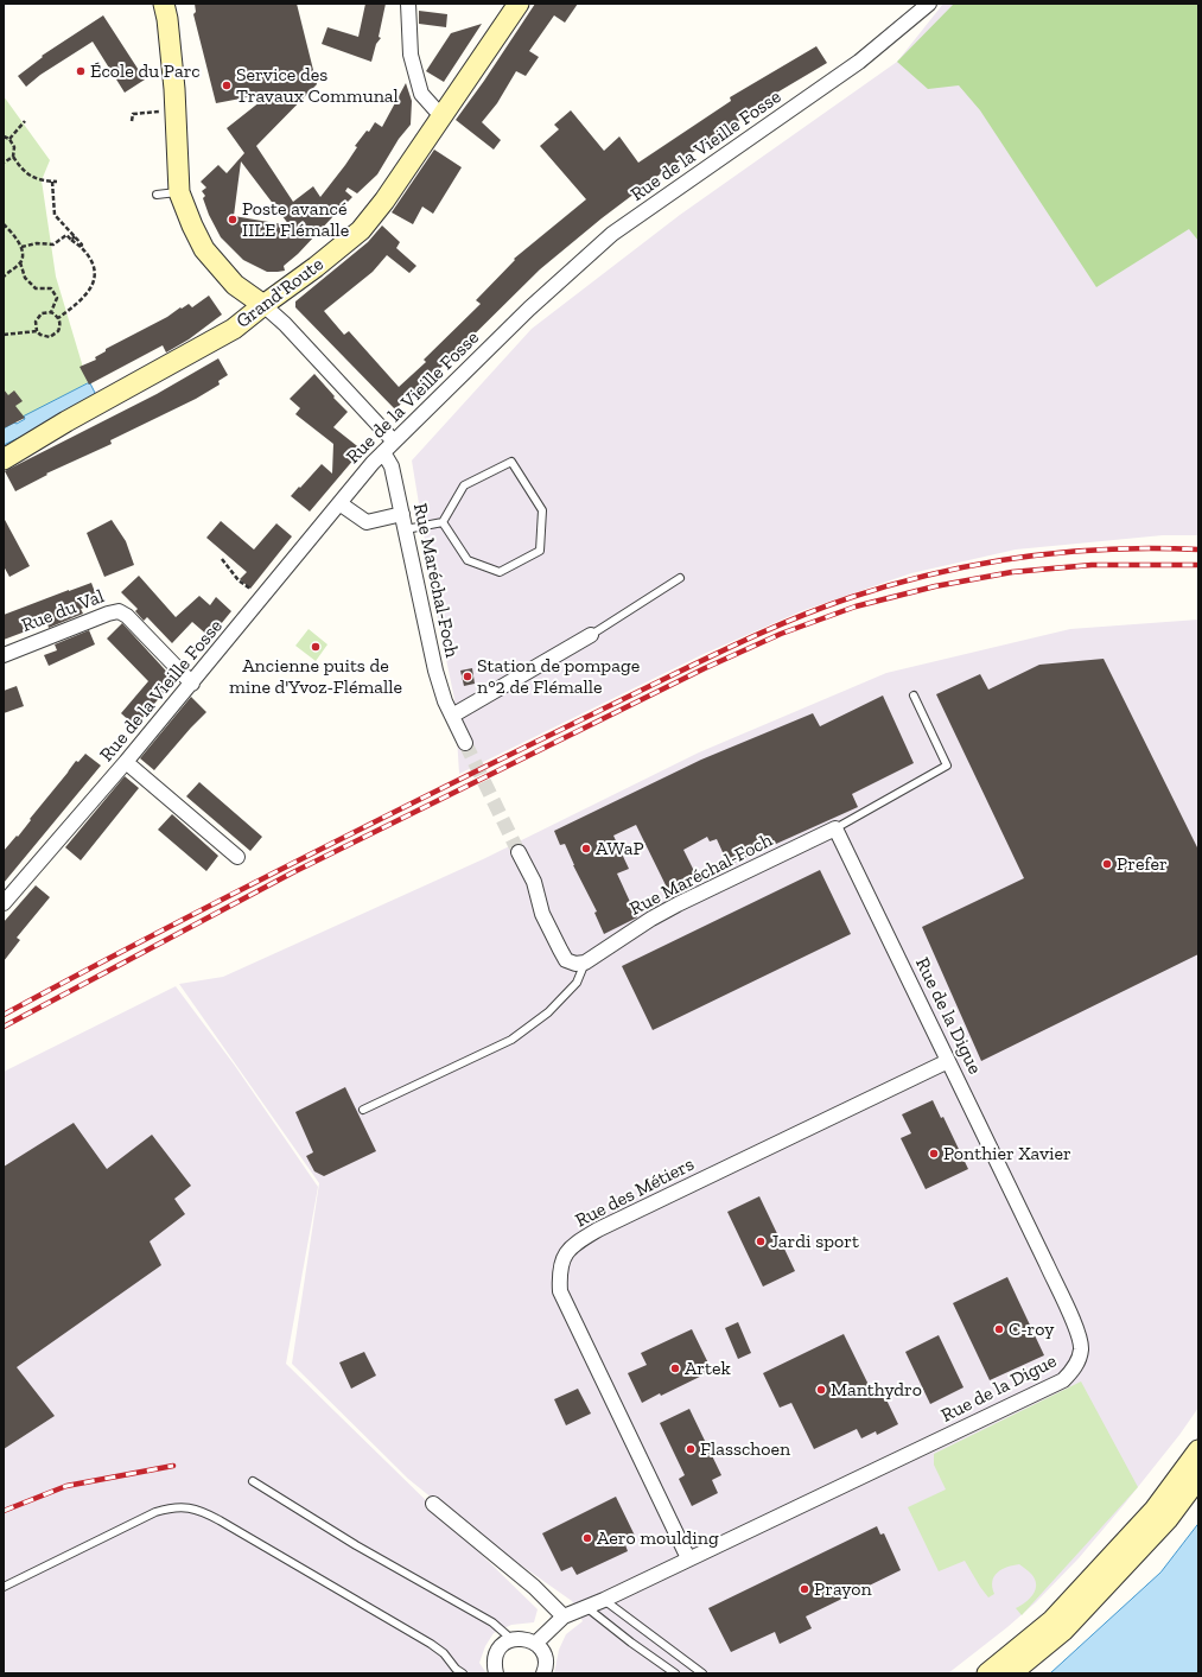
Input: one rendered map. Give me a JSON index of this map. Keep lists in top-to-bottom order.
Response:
{
  "streets": {
    "street": [
      "Rue de la Vieille Fosse",
      "Grand'Route",
      "Rue Maréchal-Foch",
      "Rue du Val",
      "Rue de la Digue",
      "Rue des Métiers"
    ]
  },
  "crossings": [
    ["Rue de la Vieille Fosse", "Rue Maréchal-Foch"],
    ["Rue de la Vieille Fosse", "Rue du Val"],
    ["Rue Maréchal-Foch", "Rue de la Digue"],
    ["Rue de la Digue", "Rue des Métiers"]
  ],
  "places": [
    "École du Parc",
    "Service des Travaux Communal",
    "Poste avancé IILE Flémalle",
    "Ancienne puits de mine d'Yvoz-Flémalle",
    "Station de pompage n°2 de Flémalle",
    "AWaP",
    "Prefer",
    "Ponthier Xavier",
    "Jardi sport",
    "C-roy",
    "Artek",
    "Manthydro",
    "Flasschoen",
    "Aero moulding",
    "Prayon"
  ]
}
